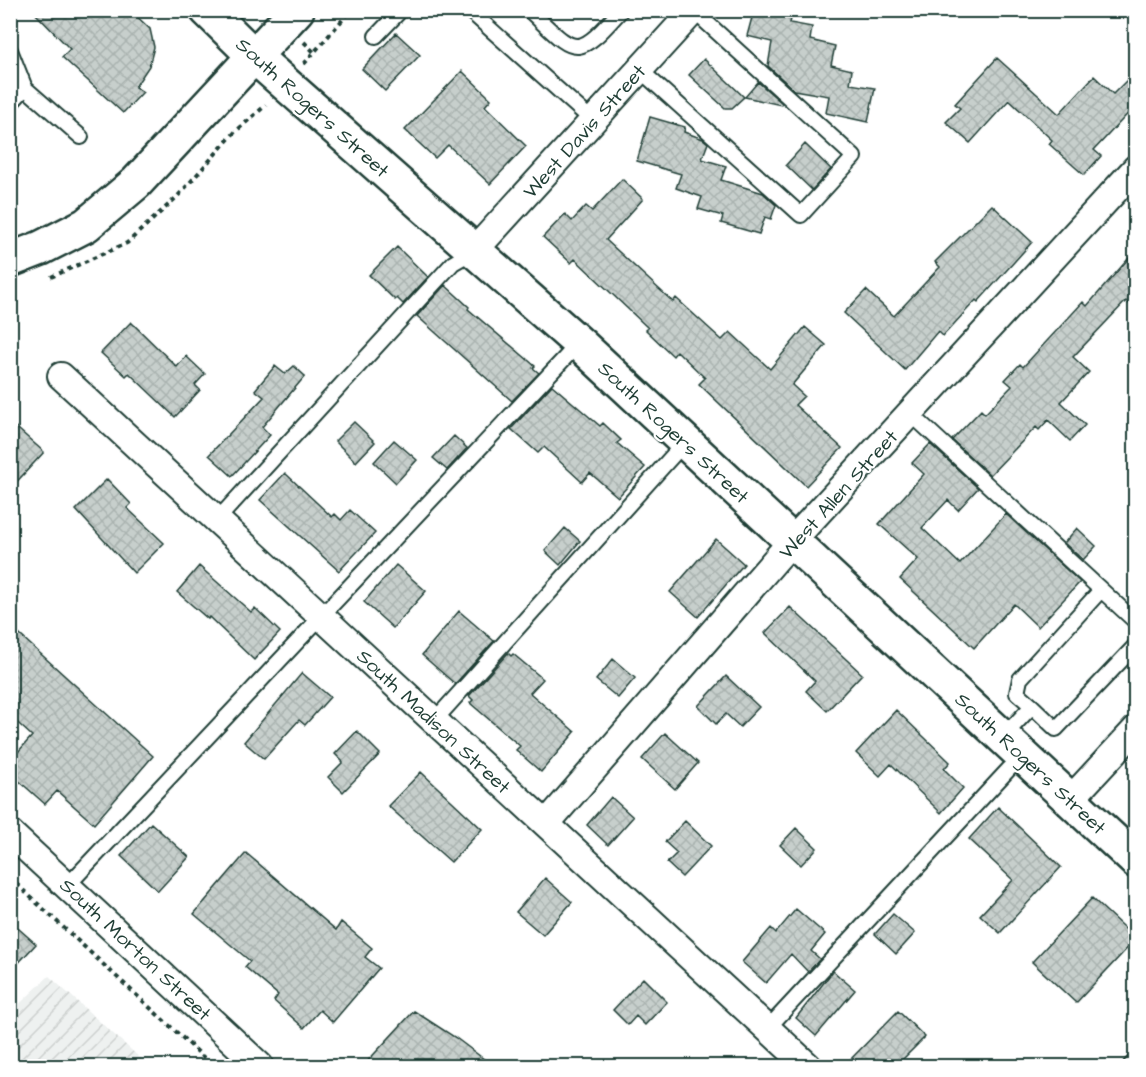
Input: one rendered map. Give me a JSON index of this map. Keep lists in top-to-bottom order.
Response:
{
  "streets": {
    "street": [
      "South Rogers Street",
      "West Davis Street",
      "West Allen Street",
      "South Madison Street",
      "South Morton Street"
    ]
  },
  "crossings": [
    ["South Rogers Street", "West Davis Street"],
    ["South Rogers Street", "West Allen Street"],
    ["West Allen Street", "South Madison Street"]
  ]
}
